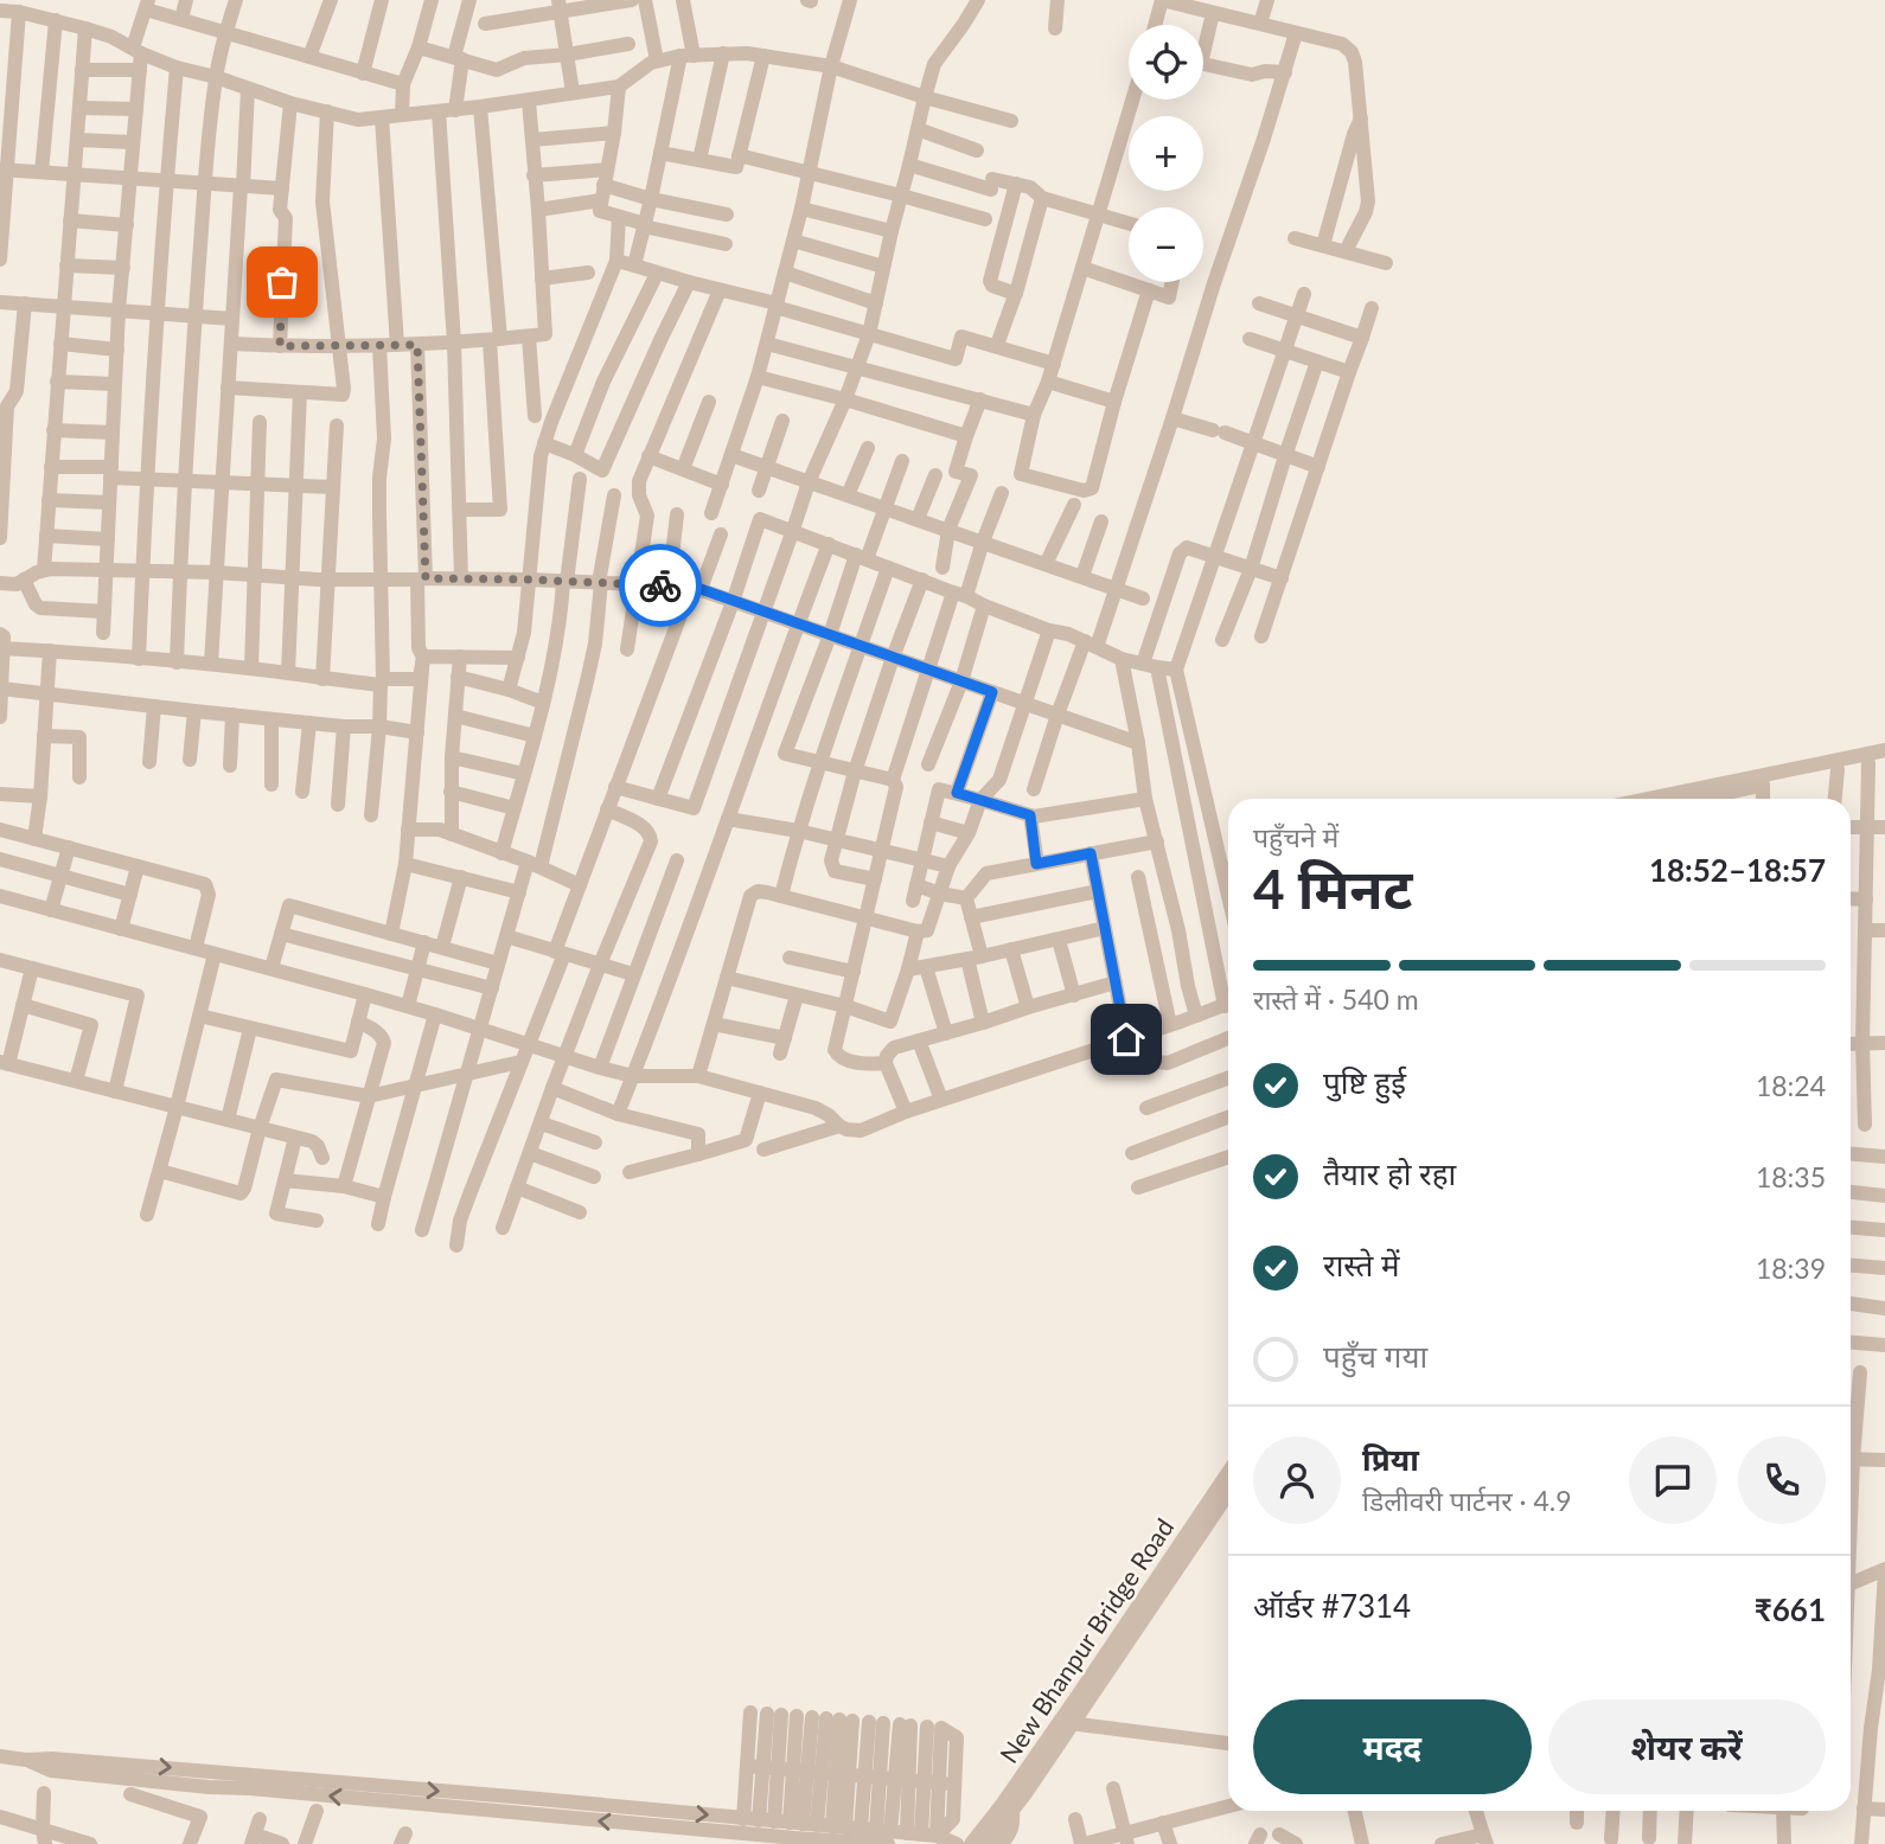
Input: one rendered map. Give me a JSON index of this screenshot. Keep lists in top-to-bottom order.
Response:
{
  "streets": {
    "street": ["New Bhanpur Bridge Road"]
  },
  "page": {
    "map_buttons": ["+", "−"],
    "heading": ["4 मिनट", "पहुँचने में", "18:52–18:57"],
    "panel": [
      "प्रिया",
      "डिलीवरी पार्टनर · 4.9",
      "ऑर्डर #7314",
      "₹661"
    ],
    "bar": "रास्ते में · 540 m",
    "list": [
      ["पुष्टि हुई", "18:24"],
      ["तैयार हो रहा", "18:35"],
      ["रास्ते में", "18:39"],
      "पहुँच गया"
    ],
    "buttons": ["मदद", "शेयर करें"]
  }
}
